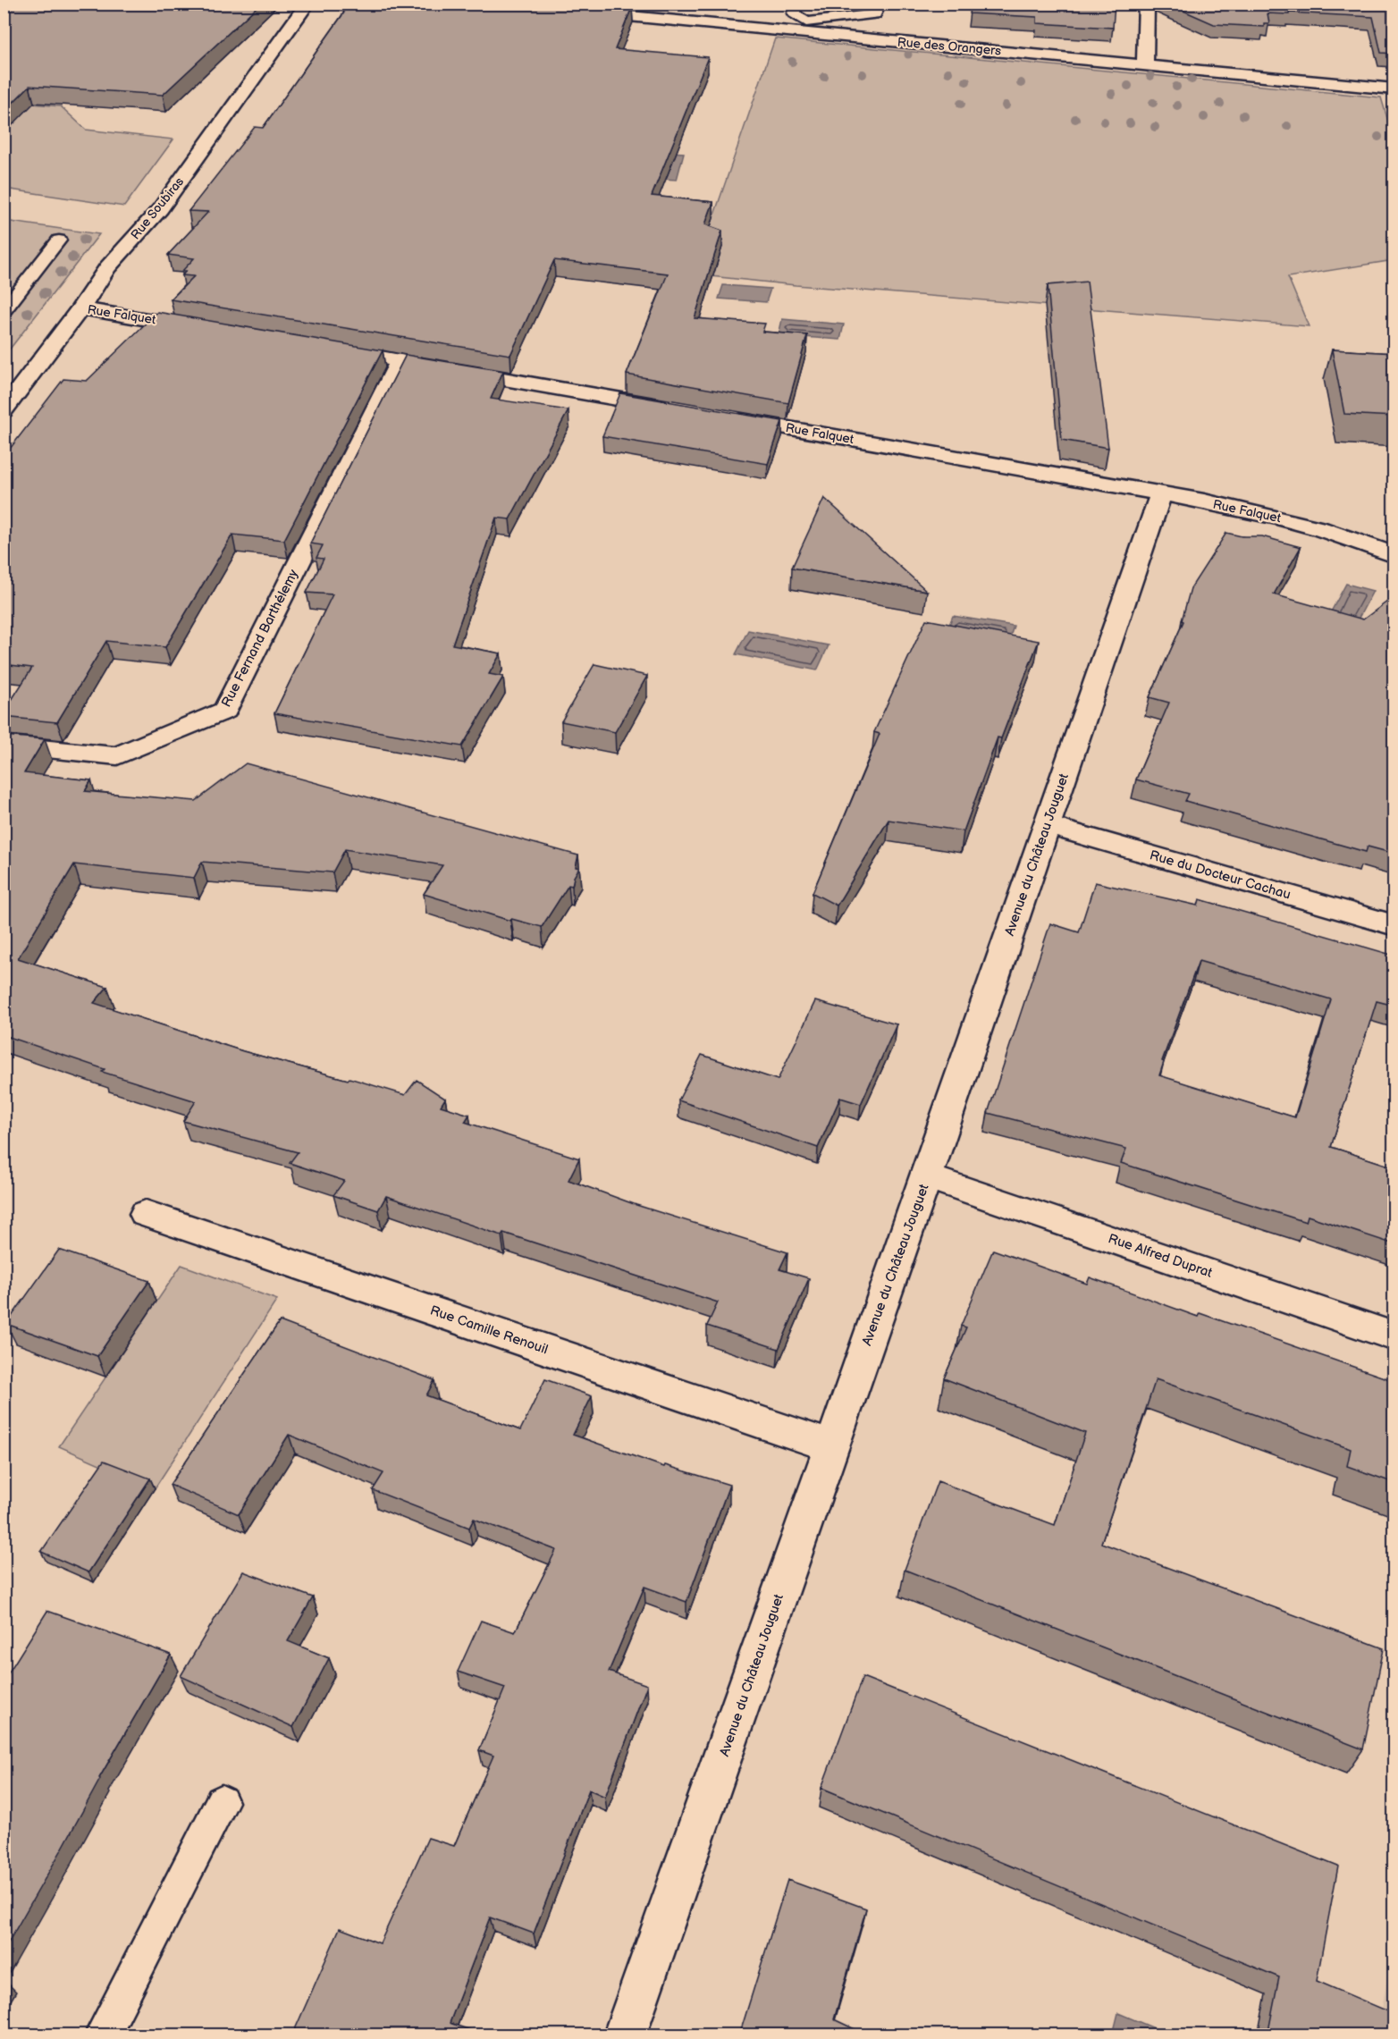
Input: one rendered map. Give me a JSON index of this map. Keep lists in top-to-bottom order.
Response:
{
  "streets": {
    "street": [
      "Rue des Orangers",
      "Rue Soubiras",
      "Rue Falquet",
      "Rue Fernand Barthélemy",
      "Avenue du Château Jouguet",
      "Rue du Docteur Cachau",
      "Rue Alfred Duprat",
      "Rue Camille Renouil"
    ]
  },
  "crossings": [
    ["Rue Soubiras", "Rue Falquet"],
    ["Rue Falquet", "Avenue du Château Jouguet"],
    ["Avenue du Château Jouguet", "Rue du Docteur Cachau"],
    ["Avenue du Château Jouguet", "Rue Alfred Duprat"],
    ["Avenue du Château Jouguet", "Rue Camille Renouil"]
  ]
}
